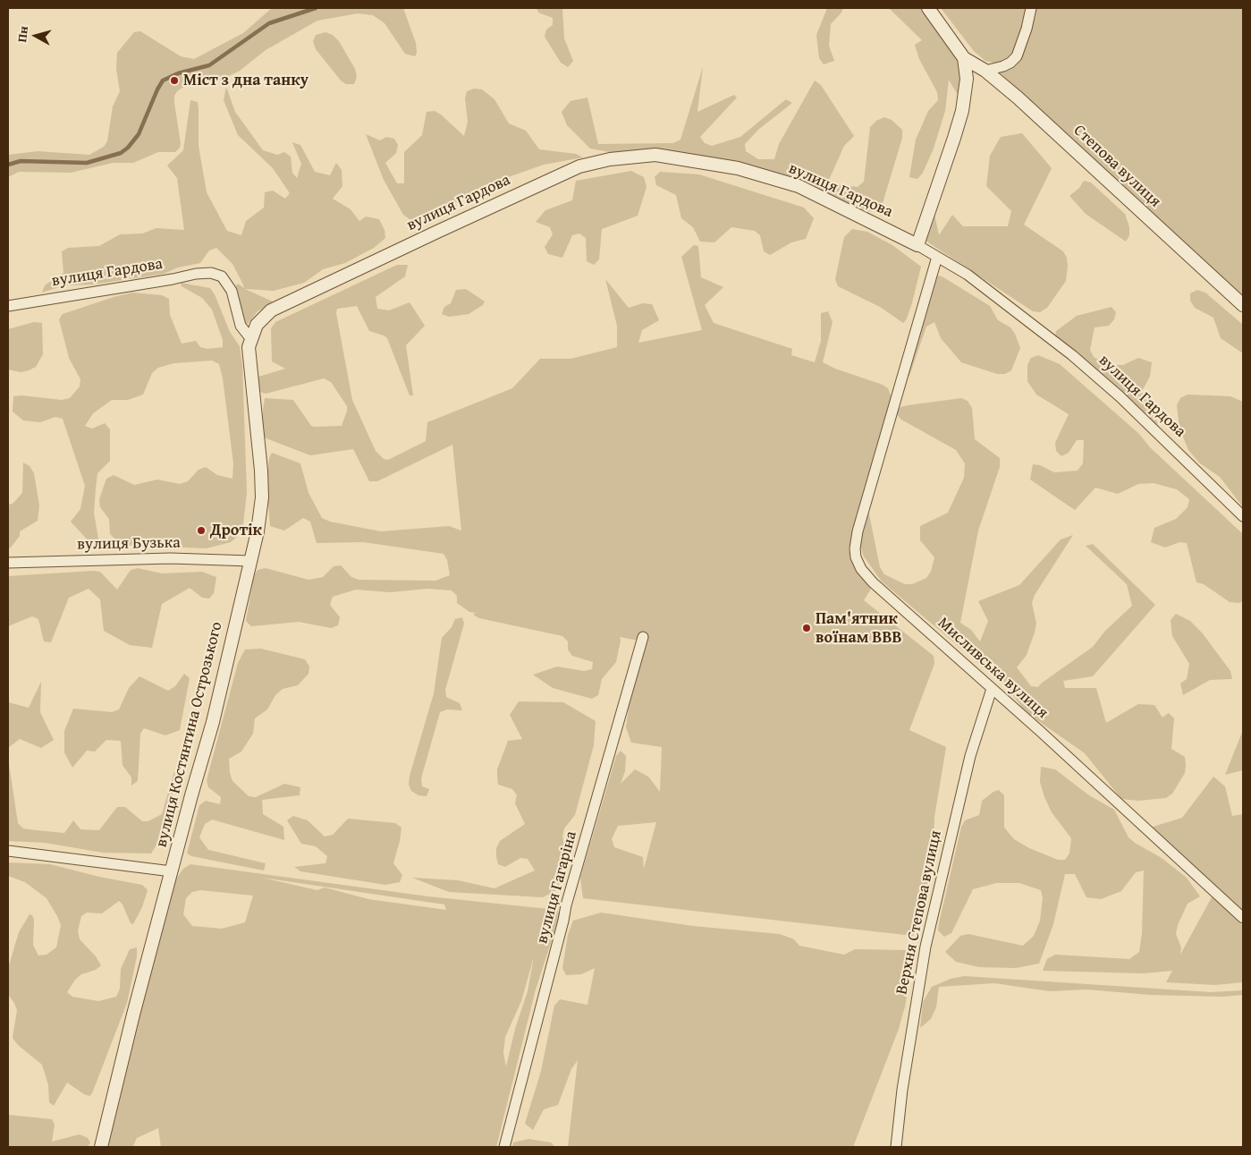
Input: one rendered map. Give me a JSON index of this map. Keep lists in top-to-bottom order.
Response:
{
  "streets": {
    "street": [
      "Степова вулиця",
      "вулиця Гардова",
      "вулиця Бузька",
      "Мисливська вулиця",
      "вулиця Костянтина Острозького",
      "вулиця Гагаріна",
      "Верхня Степова вулиця"
    ]
  },
  "crossings": [
    ["вулиця Гардова", "Мисливська вулиця"],
    ["вулиця Гардова", "вулиця Костянтина Острозького"],
    ["вулиця Бузька", "вулиця Костянтина Острозького"],
    ["Мисливська вулиця", "Верхня Степова вулиця"]
  ],
  "places": ["Міст з дна танку", "Дротік", "Пам'ятник воїнам ВВВ"],
  "north": "left"
}
